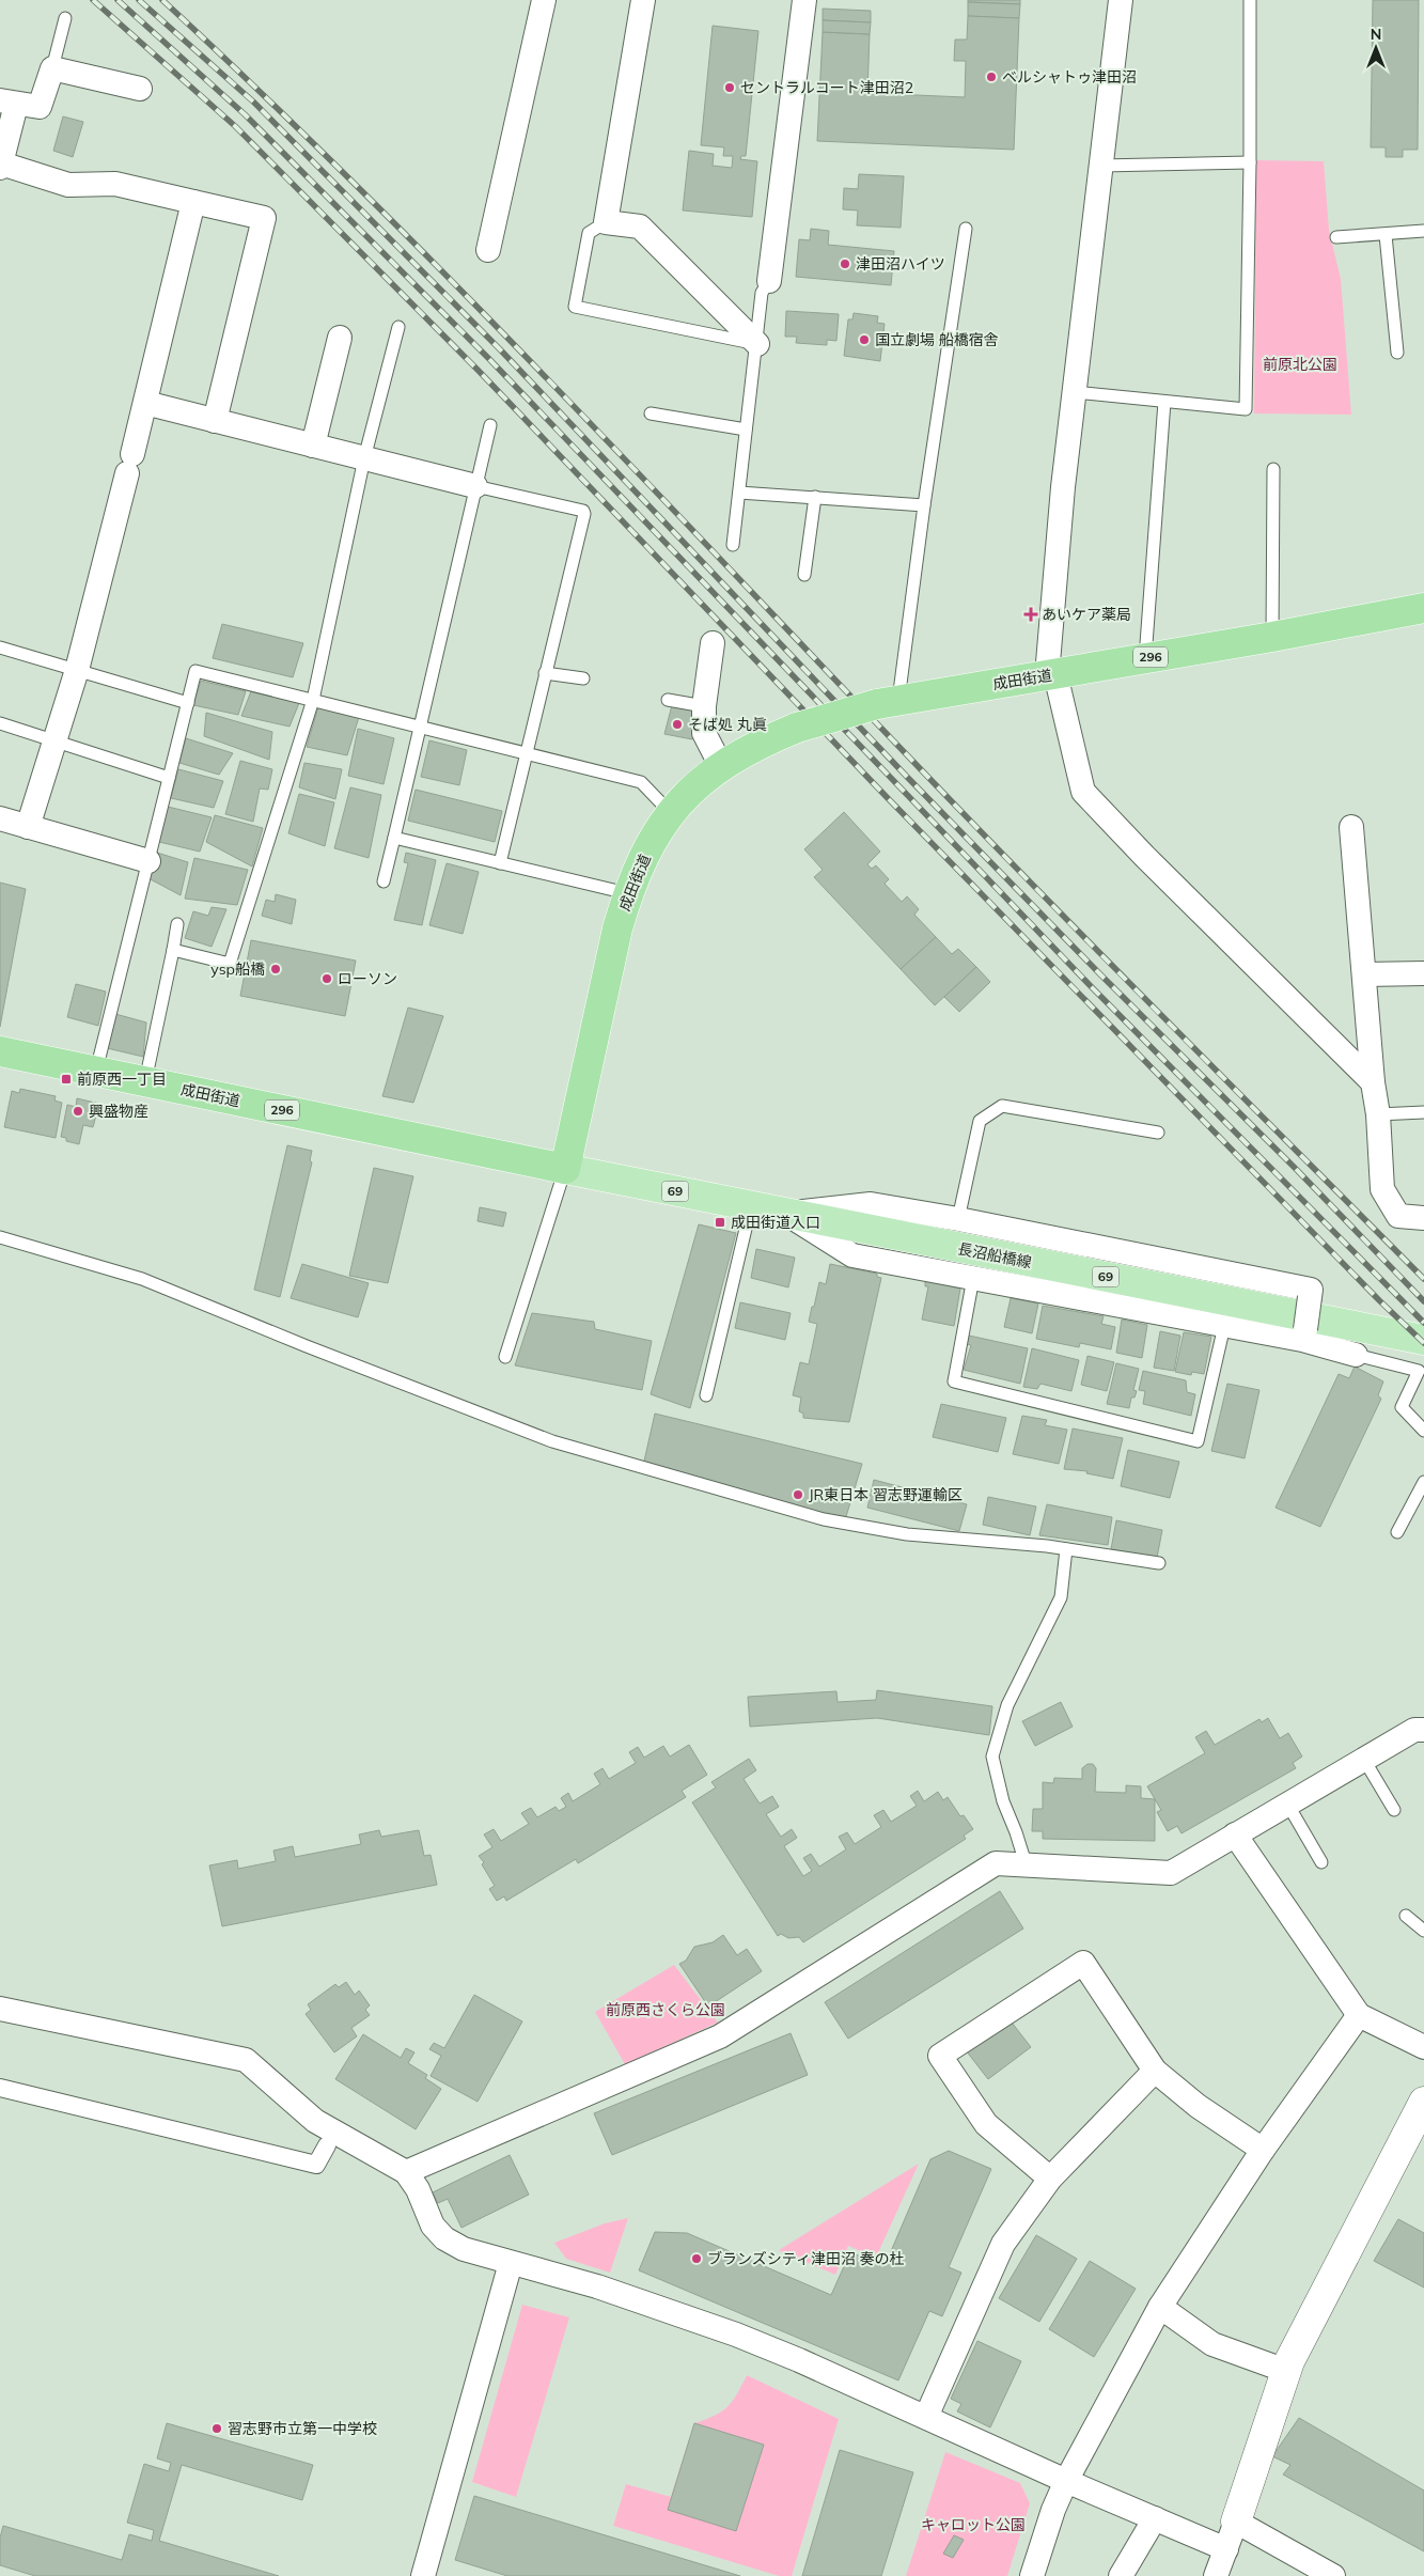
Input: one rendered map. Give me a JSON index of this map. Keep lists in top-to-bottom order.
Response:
{
  "streets": {
    "highway": ["296", "成田街道"],
    "main road": ["69", "長沼船橋線"]
  },
  "crossings": [
    ["成田街道", "長沼船橋線"]
  ],
  "parks": ["前原北公園", "前原西さくら公園", "キャロット公園"],
  "places": {
    "other": [
      "ベルシャトゥ津田沼",
      "セントラルコート津田沼2",
      "津田沼ハイツ",
      "国立劇場 船橋宿舎",
      "そば処 丸眞",
      "ysp船橋",
      "ローソン",
      "興盛物産",
      "JR東日本 習志野運輸区",
      "ブランズシティ津田沼 奏の杜",
      "習志野市立第一中学校"
    ],
    "health": ["あいケア薬局"],
    "transit": ["前原西一丁目", "成田街道入口"]
  },
  "north": "top"
}
